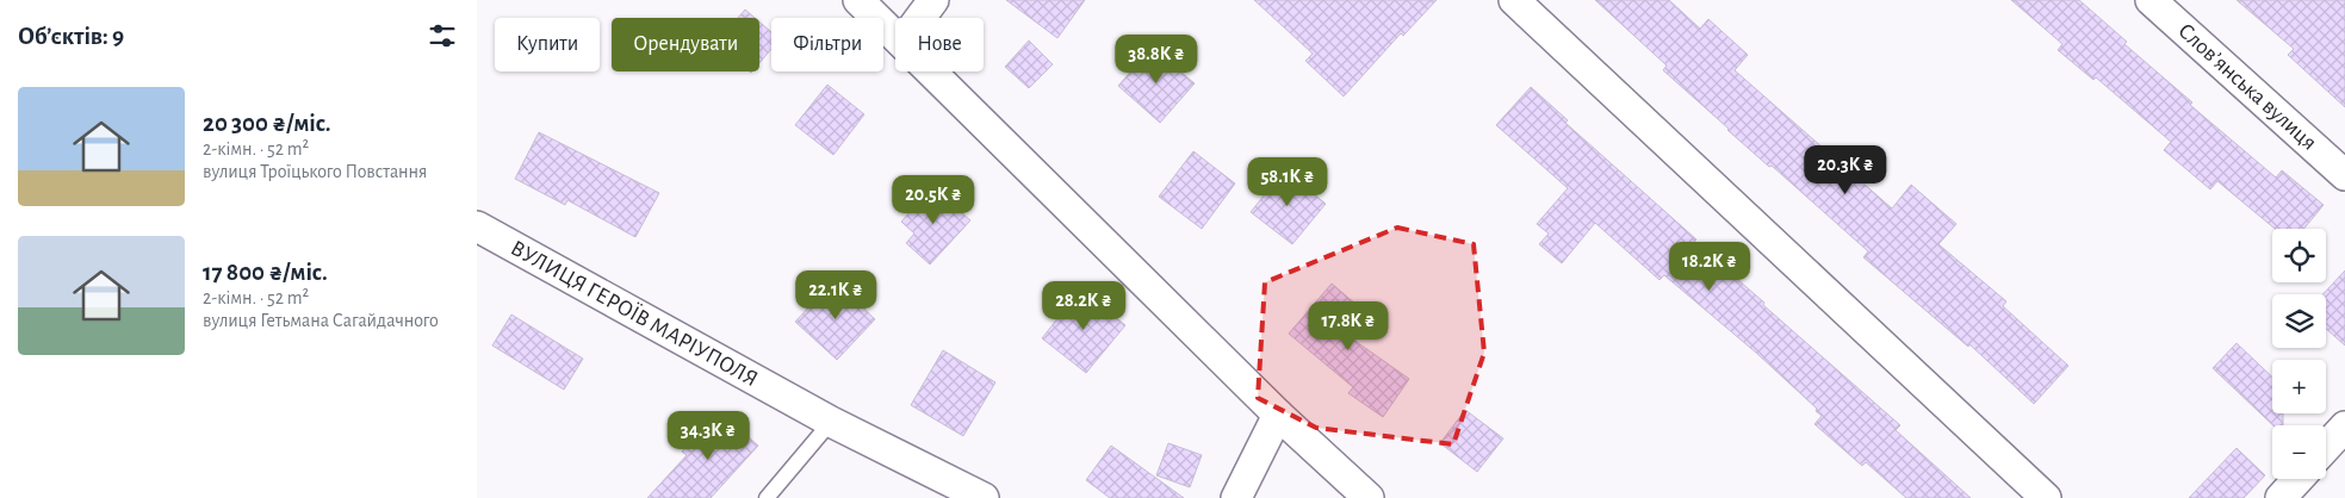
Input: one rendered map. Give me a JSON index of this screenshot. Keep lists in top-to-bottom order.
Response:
{
  "streets": {
    "street": ["Словʼянська вулиця", "ВУЛИЦЯ ГЕРОЇВ МАРІУПОЛЯ"]
  },
  "page": {
    "heading": "Об’єктів: 9",
    "chip": [
      "Купити",
      "Орендувати",
      "Фільтри",
      "Нове"
    ],
    "price": [
      "38.8K ₴",
      "20.3K ₴",
      "58.1K ₴",
      "20.5K ₴",
      "18.2K ₴",
      "22.1K ₴",
      "28.2K ₴",
      "17.8K ₴",
      "34.3K ₴"
    ],
    "list": [
      {
        "name": "20 300 ₴/міс.",
        "note": "2-кімн. · 52 m² · вулиця Троїцького Повстання"
      },
      {
        "name": "17 800 ₴/міс.",
        "note": "2-кімн. · 52 m² · вулиця Гетьмана Сагайдачного"
      }
    ],
    "map_buttons": ["+", "−"]
  }
}
